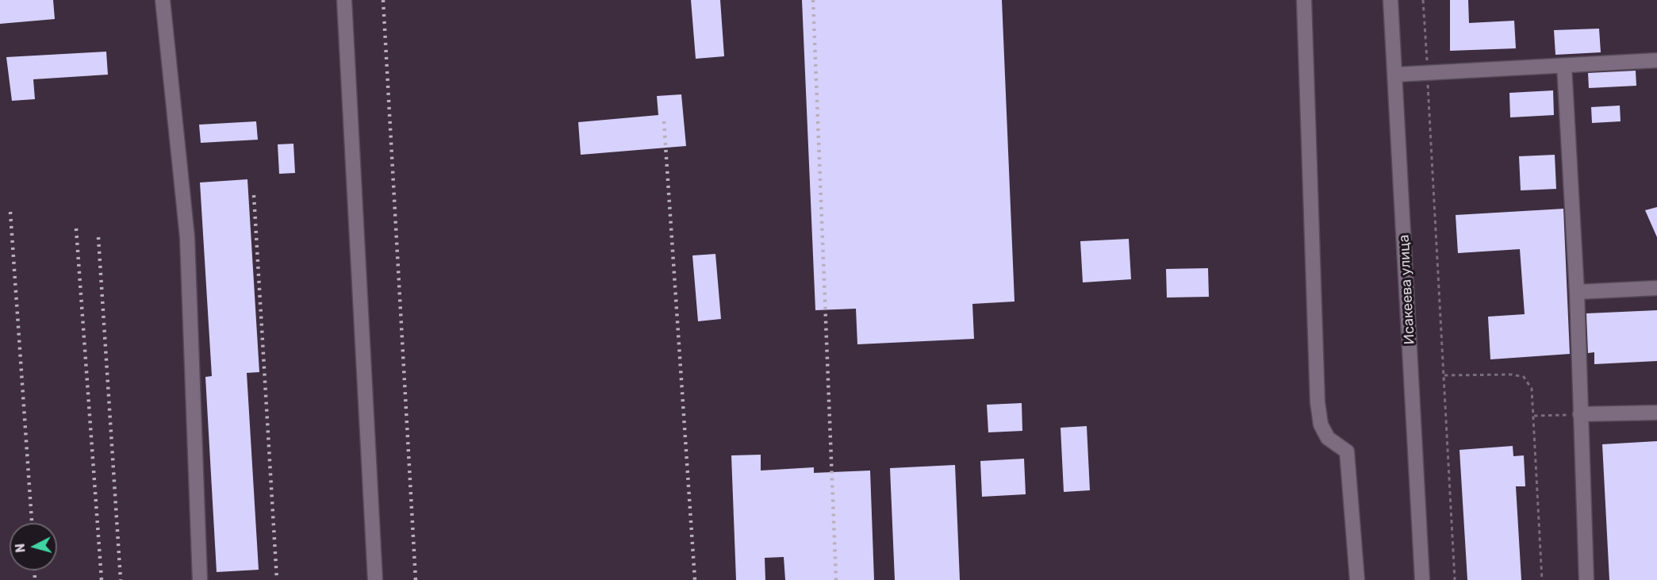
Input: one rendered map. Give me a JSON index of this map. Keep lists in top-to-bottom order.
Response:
{
  "streets": {
    "street": ["Исакеева улица"]
  },
  "north": "left"
}
